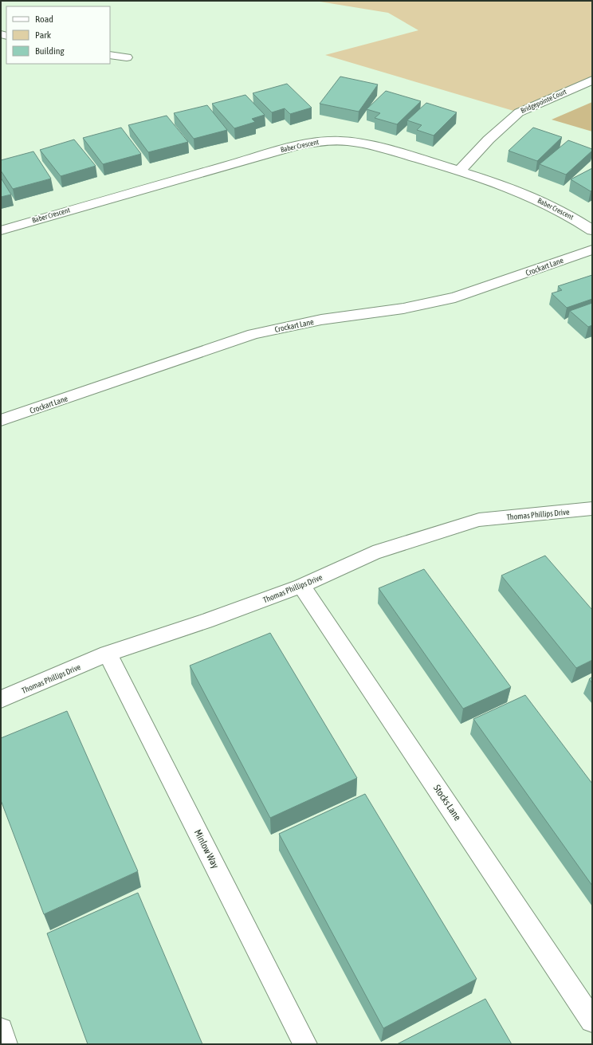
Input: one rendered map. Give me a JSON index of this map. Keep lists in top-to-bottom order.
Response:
{
  "streets": {
    "street": [
      "Bridgepointe Court",
      "Baber Crescent",
      "Crockart Lane",
      "Thomas Phillips Drive",
      "Stocks Lane",
      "Minlow Way"
    ]
  },
  "crossings": [
    ["Bridgepointe Court", "Baber Crescent"],
    ["Thomas Phillips Drive", "Stocks Lane"],
    ["Thomas Phillips Drive", "Minlow Way"]
  ],
  "legend": ["Road", "Park", "Building"]
}
